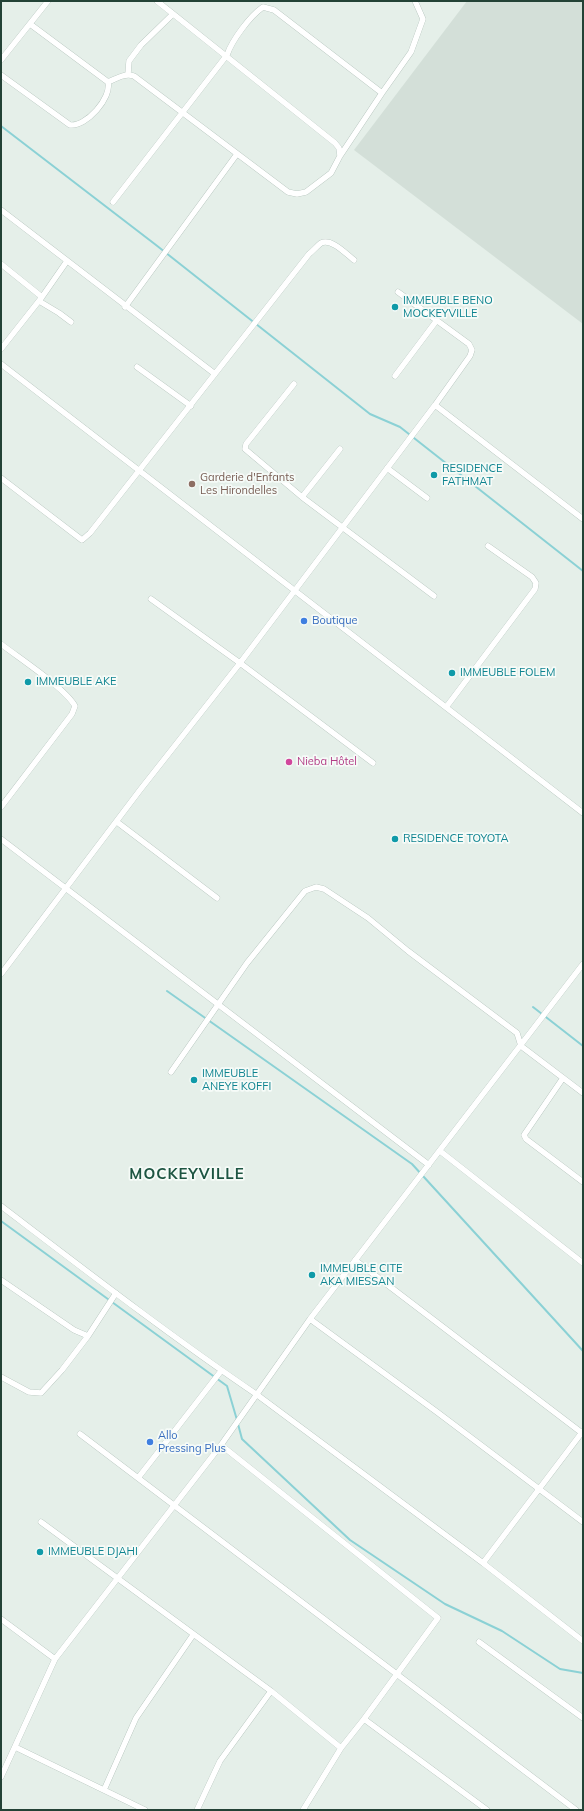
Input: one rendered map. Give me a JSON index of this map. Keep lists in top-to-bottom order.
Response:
{
  "districts": ["MOCKEYVILLE"],
  "places": [
    "IMMEUBLE BENO MOCKEYVILLE",
    "RESIDENCE FATHMAT",
    "Garderie d'Enfants Les Hirondelles",
    "Boutique",
    "IMMEUBLE FOLEM",
    "IMMEUBLE AKE",
    "Nieba Hôtel",
    "RESIDENCE TOYOTA",
    "IMMEUBLE ANEYE KOFFI",
    "IMMEUBLE CITE AKA MIESSAN",
    "Allo Pressing Plus",
    "IMMEUBLE DJAHI"
  ]
}
